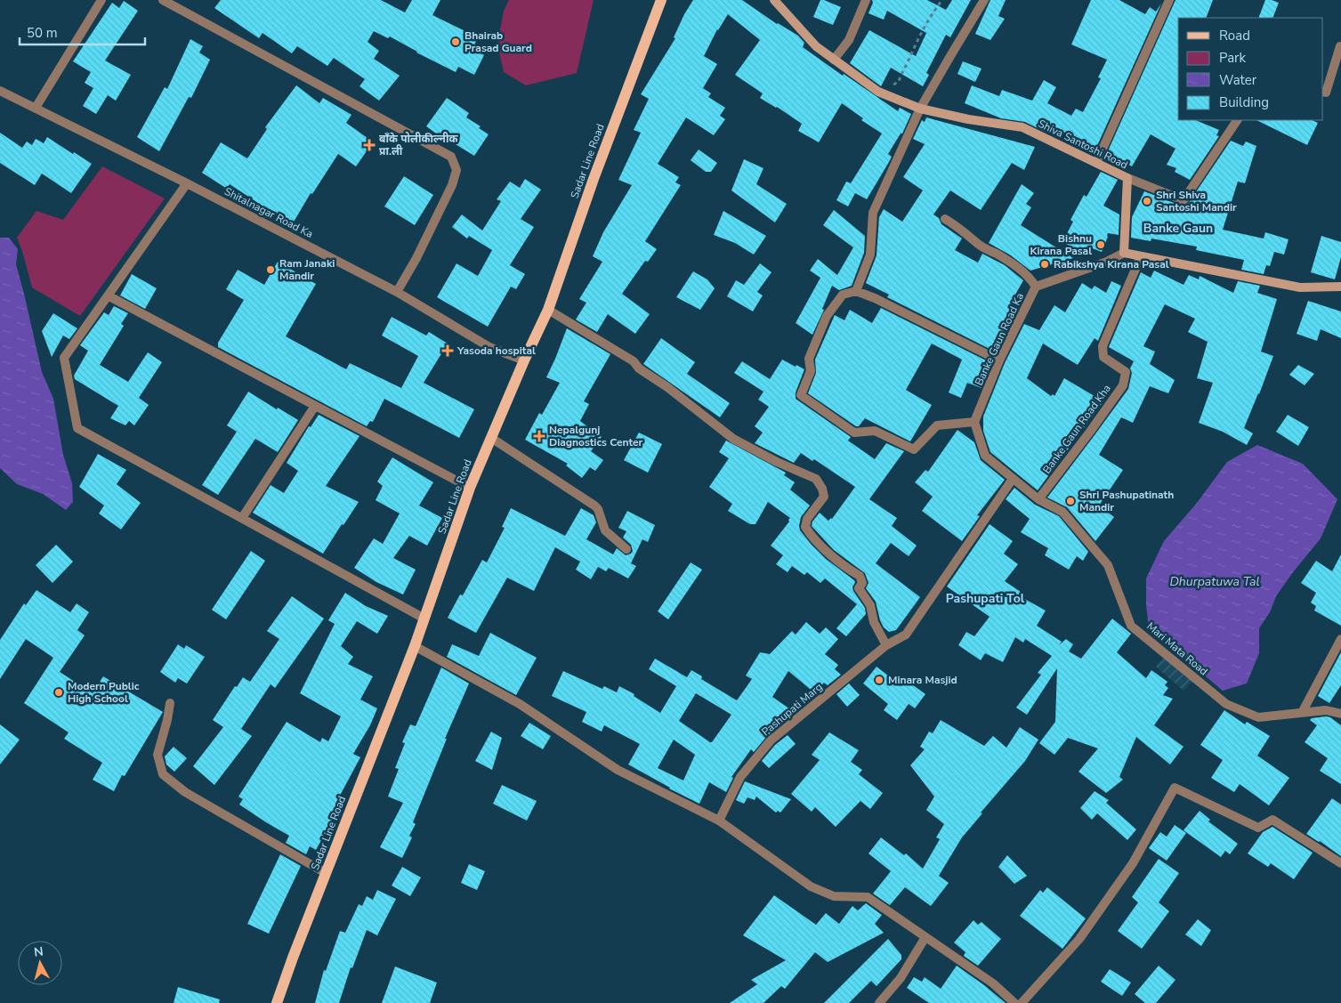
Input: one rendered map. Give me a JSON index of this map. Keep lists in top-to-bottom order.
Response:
{
  "streets": {
    "main road": ["Shiva Santoshi Road", "Sadar Line Road"],
    "street": [
      "Shitalnagar Road Ka",
      "Banke Gaun Road Ka",
      "Banke Gaun Road Kha",
      "Mari Mata Road",
      "Pashupati Marg"
    ]
  },
  "crossings": [
    ["Shiva Santoshi Road", "Banke Gaun Road Ka"],
    ["Sadar Line Road", "Shitalnagar Road Ka"],
    ["Banke Gaun Road Kha", "Mari Mata Road"],
    ["Mari Mata Road", "Pashupati Marg"]
  ],
  "districts": ["Banke Gaun", "Pashupati Tol"],
  "water": ["Dhurpatuwa Tal"],
  "places": {
    "other": [
      "Bhairab Prasad Guard",
      "Shri Shiva Santoshi Mandir",
      "Bishnu Kirana Pasal",
      "Rabikshya Kirana Pasal",
      "Ram Janaki Mandir",
      "Shri Pashupatinath Mandir",
      "Minara Masjid",
      "Modern Public High School"
    ],
    "health": ["बाँके पोलीकील्नीक प्रा.ली", "Yasoda hospital", "Nepalgunj Diagnostics Center"]
  },
  "legend": [
    "Road",
    "Park",
    "Water",
    "Building"
  ],
  "scale_bar": "50 m",
  "north": "top"
}
